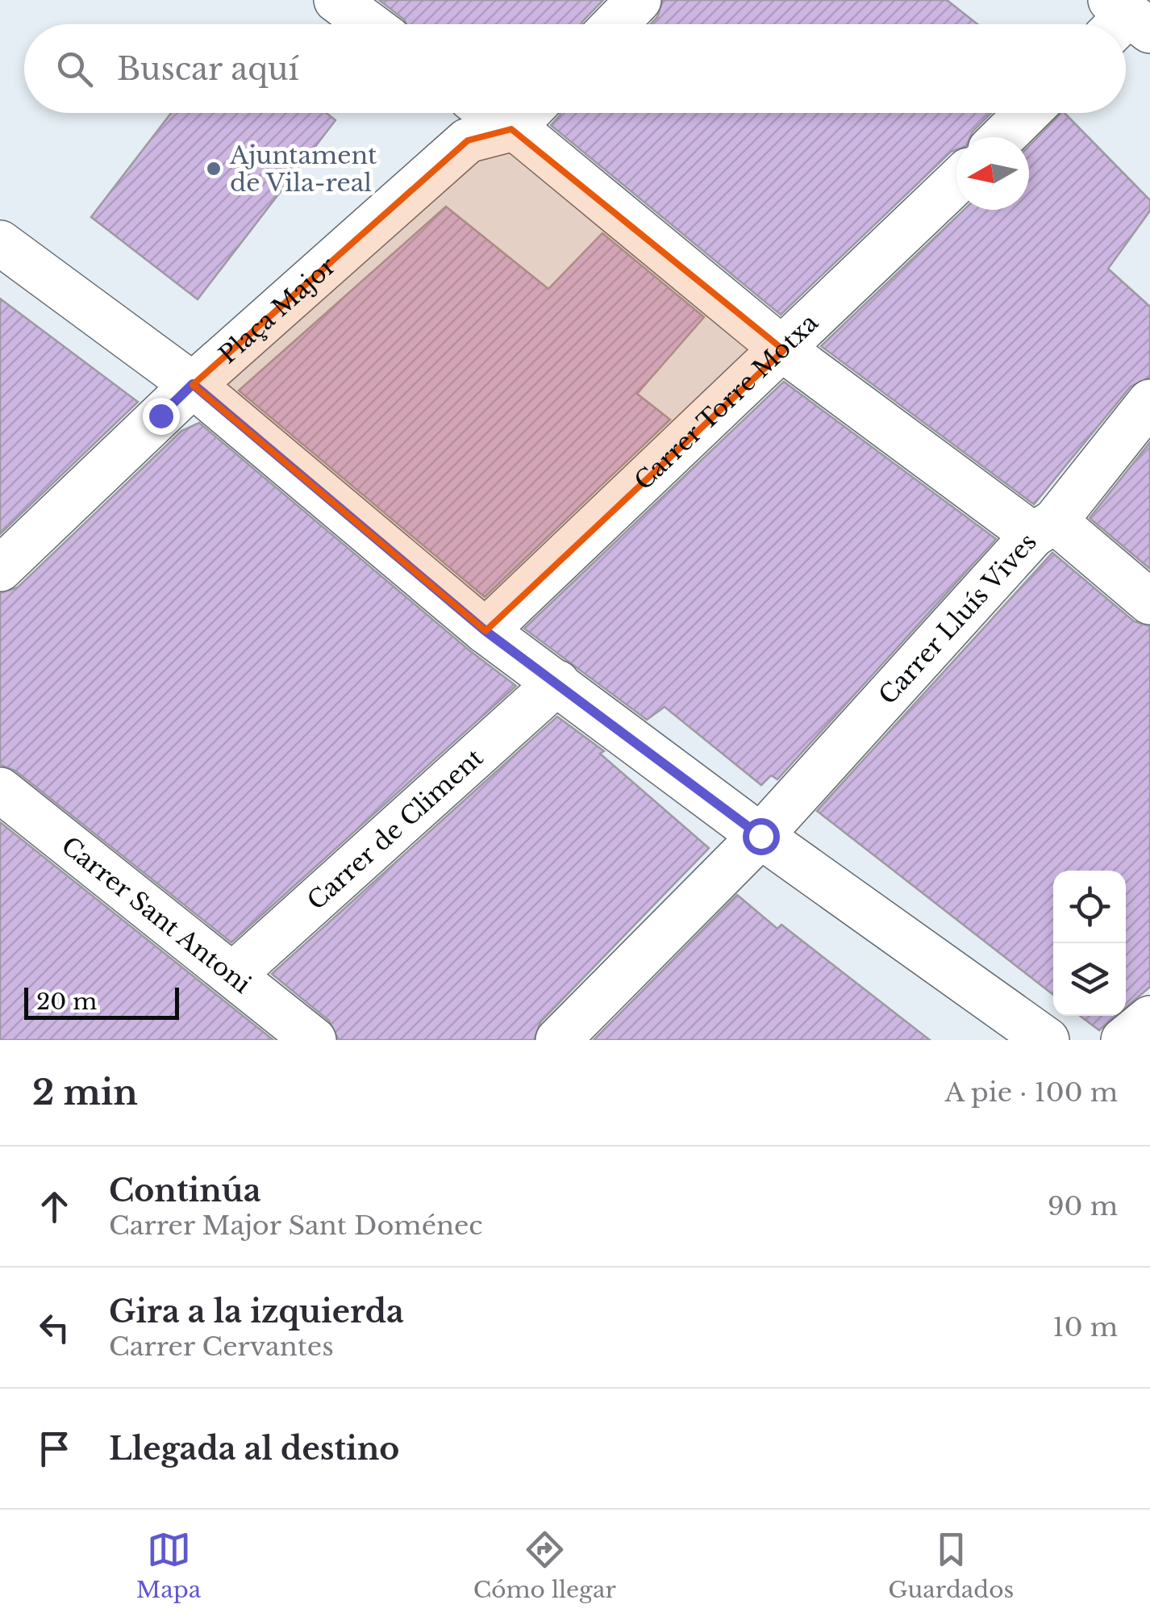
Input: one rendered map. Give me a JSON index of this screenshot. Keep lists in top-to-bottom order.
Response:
{
  "streets": {
    "street": [
      "Plaça Major",
      "Carrer Torre Motxa",
      "Carrer Lluís Vives",
      "Carrer de Climent",
      "Carrer Sant Antoni"
    ]
  },
  "crossings": [
    ["Carrer de Climent", "Carrer Sant Antoni"]
  ],
  "places": ["Ajuntament de Vila-real"],
  "scale_bar": "20 m",
  "north": "left",
  "page": {
    "search": "Buscar aquí",
    "scale": "20 m",
    "heading": ["2 min", "A pie · 100 m"],
    "list": [
      ["Continúa", "Carrer Major Sant Doménec", "90 m"],
      ["Gira a la izquierda", "Carrer Cervantes", "10 m"],
      "Llegada al destino"
    ],
    "nav": ["Mapa", "Cómo llegar", "Guardados"]
  }
}
